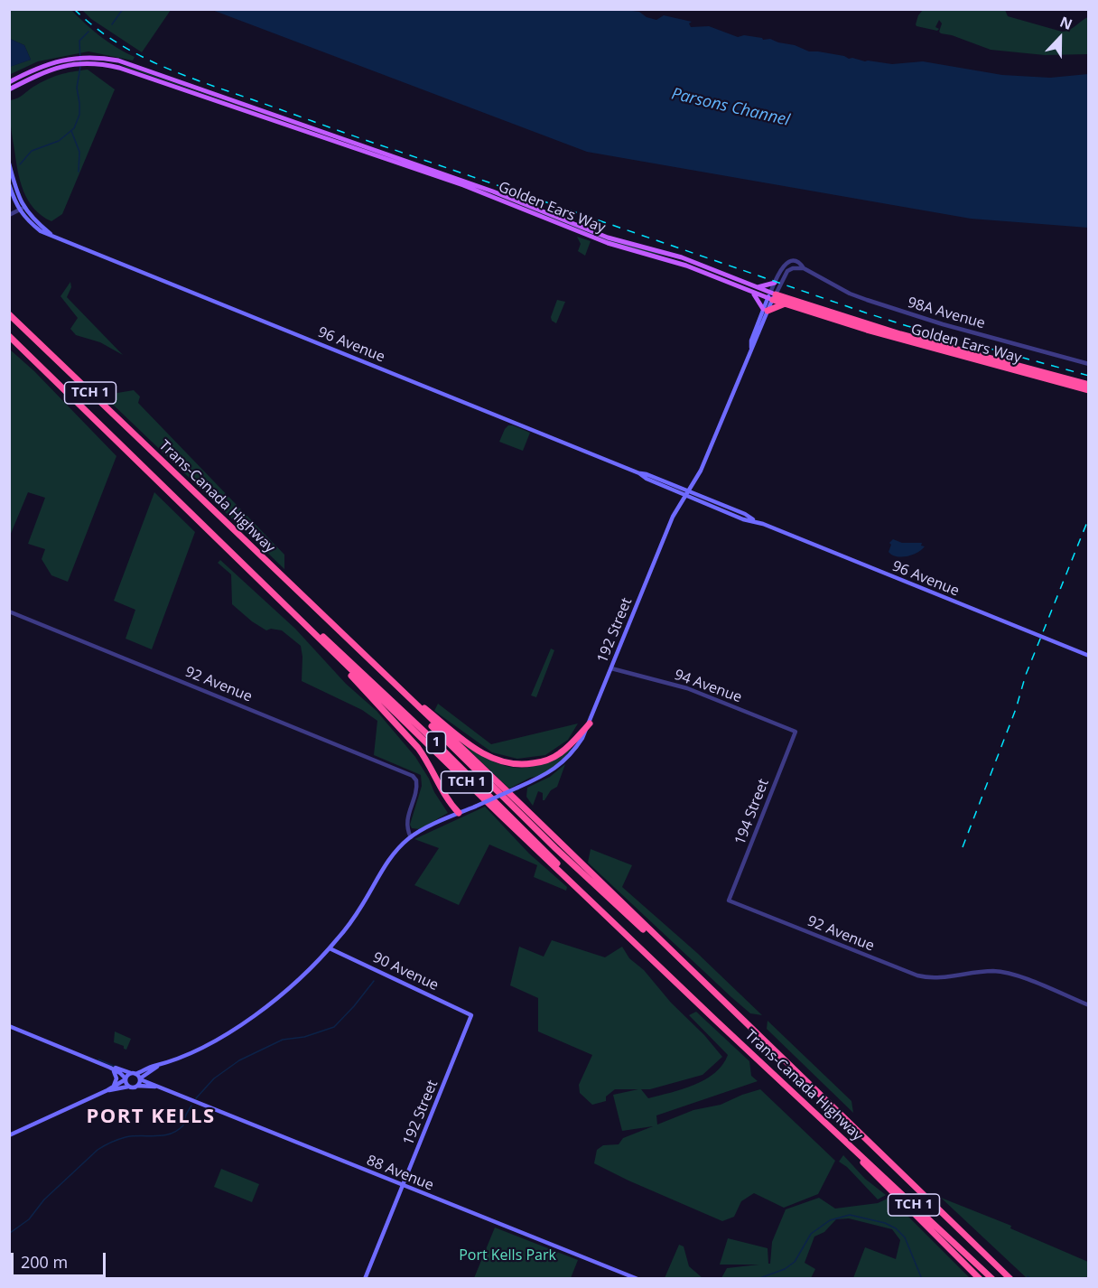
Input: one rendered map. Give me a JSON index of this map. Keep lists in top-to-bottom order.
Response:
{
  "streets": {
    "highway": [
      "Golden Ears Way",
      "TCH 1",
      "Trans-Canada Highway",
      "1"
    ],
    "main road": [
      "96 Avenue",
      "192 Street",
      "90 Avenue",
      "88 Avenue"
    ],
    "street": [
      "98A Avenue",
      "92 Avenue",
      "94 Avenue",
      "194 Street"
    ]
  },
  "crossings": [
    ["Golden Ears Way", "192 Street"],
    ["98A Avenue", "192 Street"],
    ["96 Avenue", "192 Street"],
    ["192 Street", "92 Avenue"],
    ["192 Street", "94 Avenue"],
    ["192 Street", "90 Avenue"],
    ["192 Street", "88 Avenue"],
    ["92 Avenue", "194 Street"],
    ["94 Avenue", "194 Street"]
  ],
  "districts": ["PORT KELLS"],
  "water": ["Parsons Channel"],
  "parks": ["Port Kells Park"],
  "scale_bar": "200 m",
  "north": "top"
}
